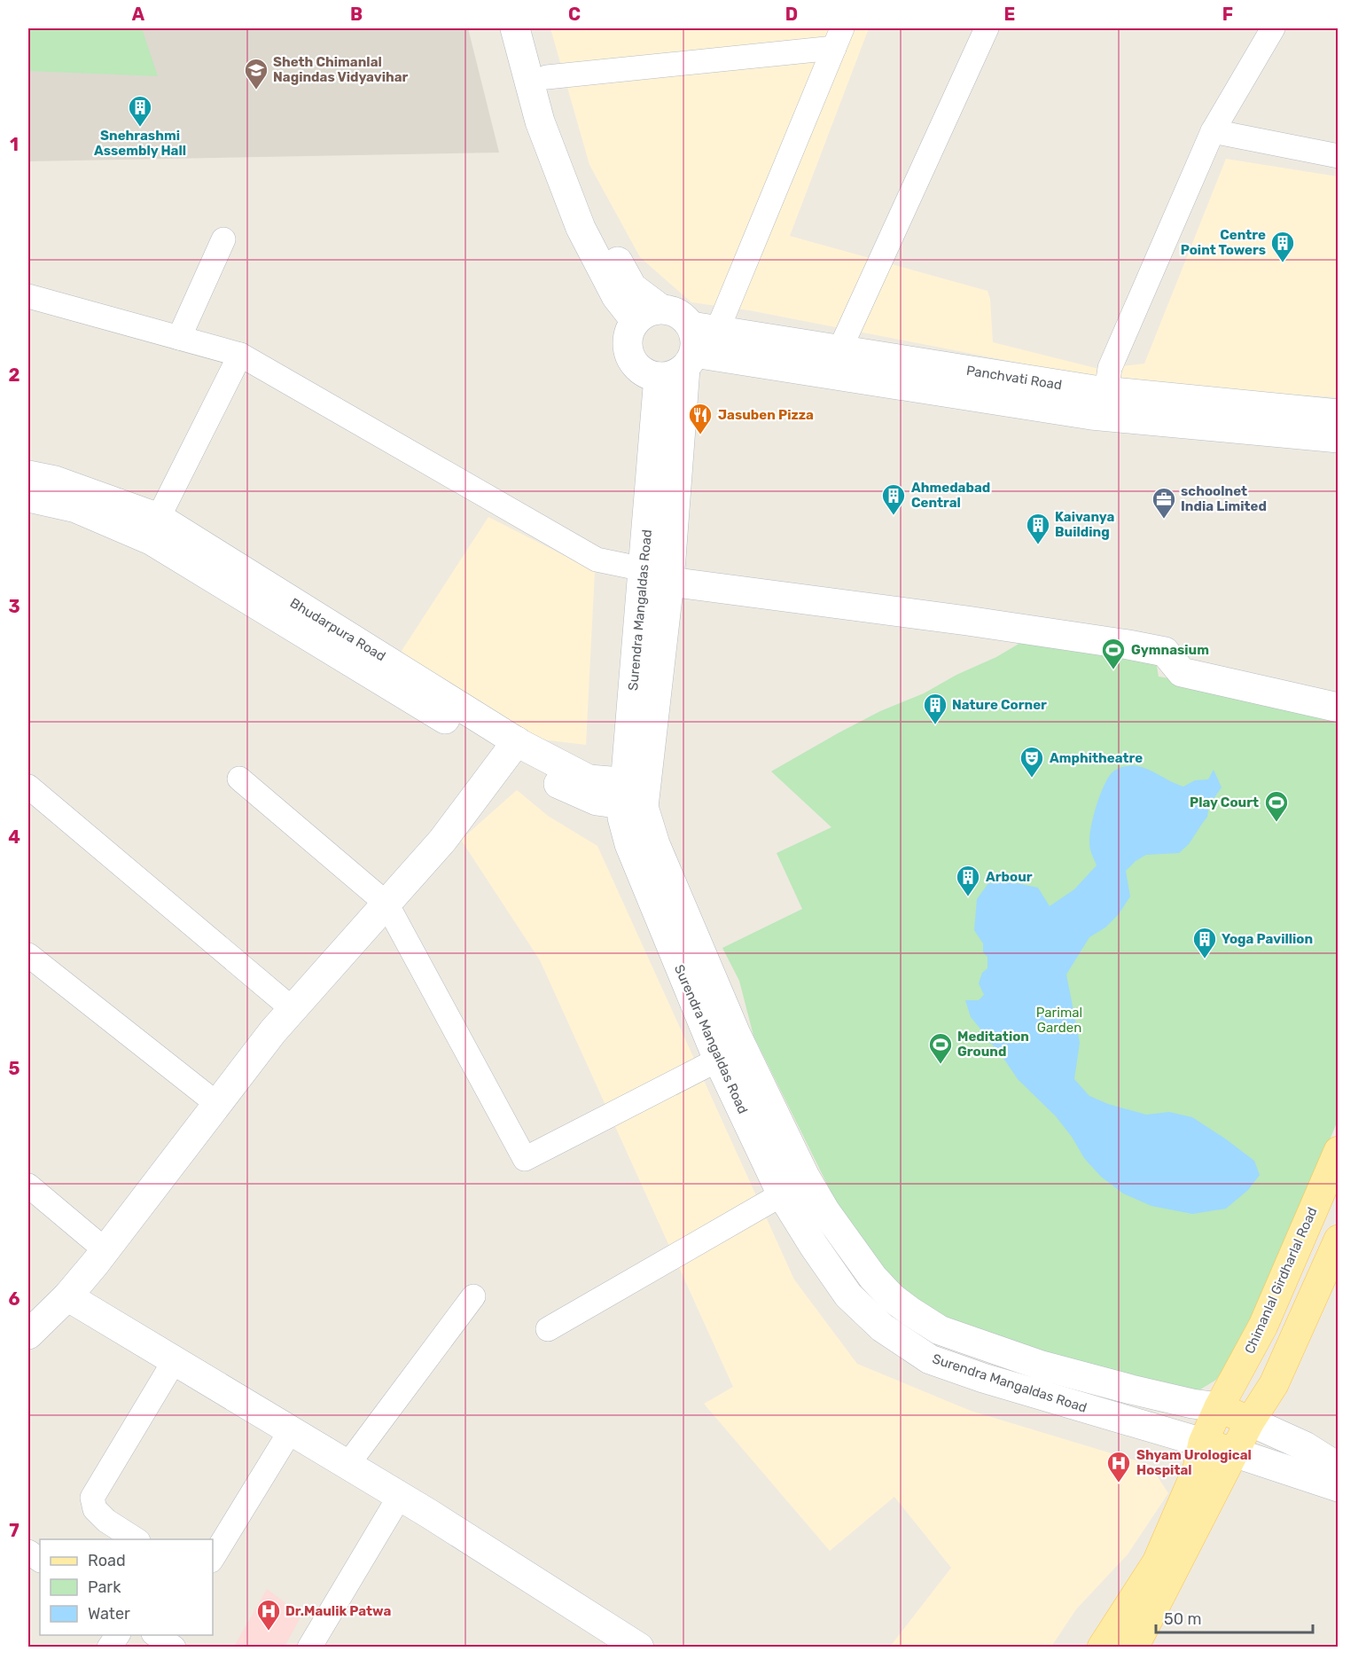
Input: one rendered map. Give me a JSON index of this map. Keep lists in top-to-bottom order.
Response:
{
  "streets": {
    "main road": [
      "Panchvati Road",
      "Surendra Mangaldas Road",
      "Bhudarpura Road",
      "Chimanlal Girdharlal Road"
    ]
  },
  "crossings": [
    ["Panchvati Road", "Surendra Mangaldas Road"],
    ["Surendra Mangaldas Road", "Bhudarpura Road"],
    ["Surendra Mangaldas Road", "Chimanlal Girdharlal Road"]
  ],
  "parks": ["Parimal Garden"],
  "places": {
    "school or university": ["Sheth Chimanlal Nagindas Vidyavihar"],
    "building": [
      "Snehrashmi Assembly Hall",
      "Centre Point Towers",
      "Ahmedabad Central",
      "Kaivanya Building",
      "Nature Corner",
      "Arbour",
      "Yoga Pavillion"
    ],
    "restaurant": ["Jasuben Pizza"],
    "office": ["schoolnet India Limited"],
    "sports": ["Gymnasium", "Play Court", "Meditation Ground"],
    "theatre": ["Amphitheatre"],
    "hospital": ["Shyam Urological Hospital", "Dr.Maulik Patwa"]
  },
  "legend": ["Road", "Park", "Water"],
  "scale_bar": "50 m",
  "grid": {
    "columns": [
      "A",
      "B",
      "C",
      "D",
      "E",
      "F"
    ],
    "rows": [
      "1",
      "2",
      "3",
      "4",
      "5",
      "6",
      "7"
    ]
  }
}
